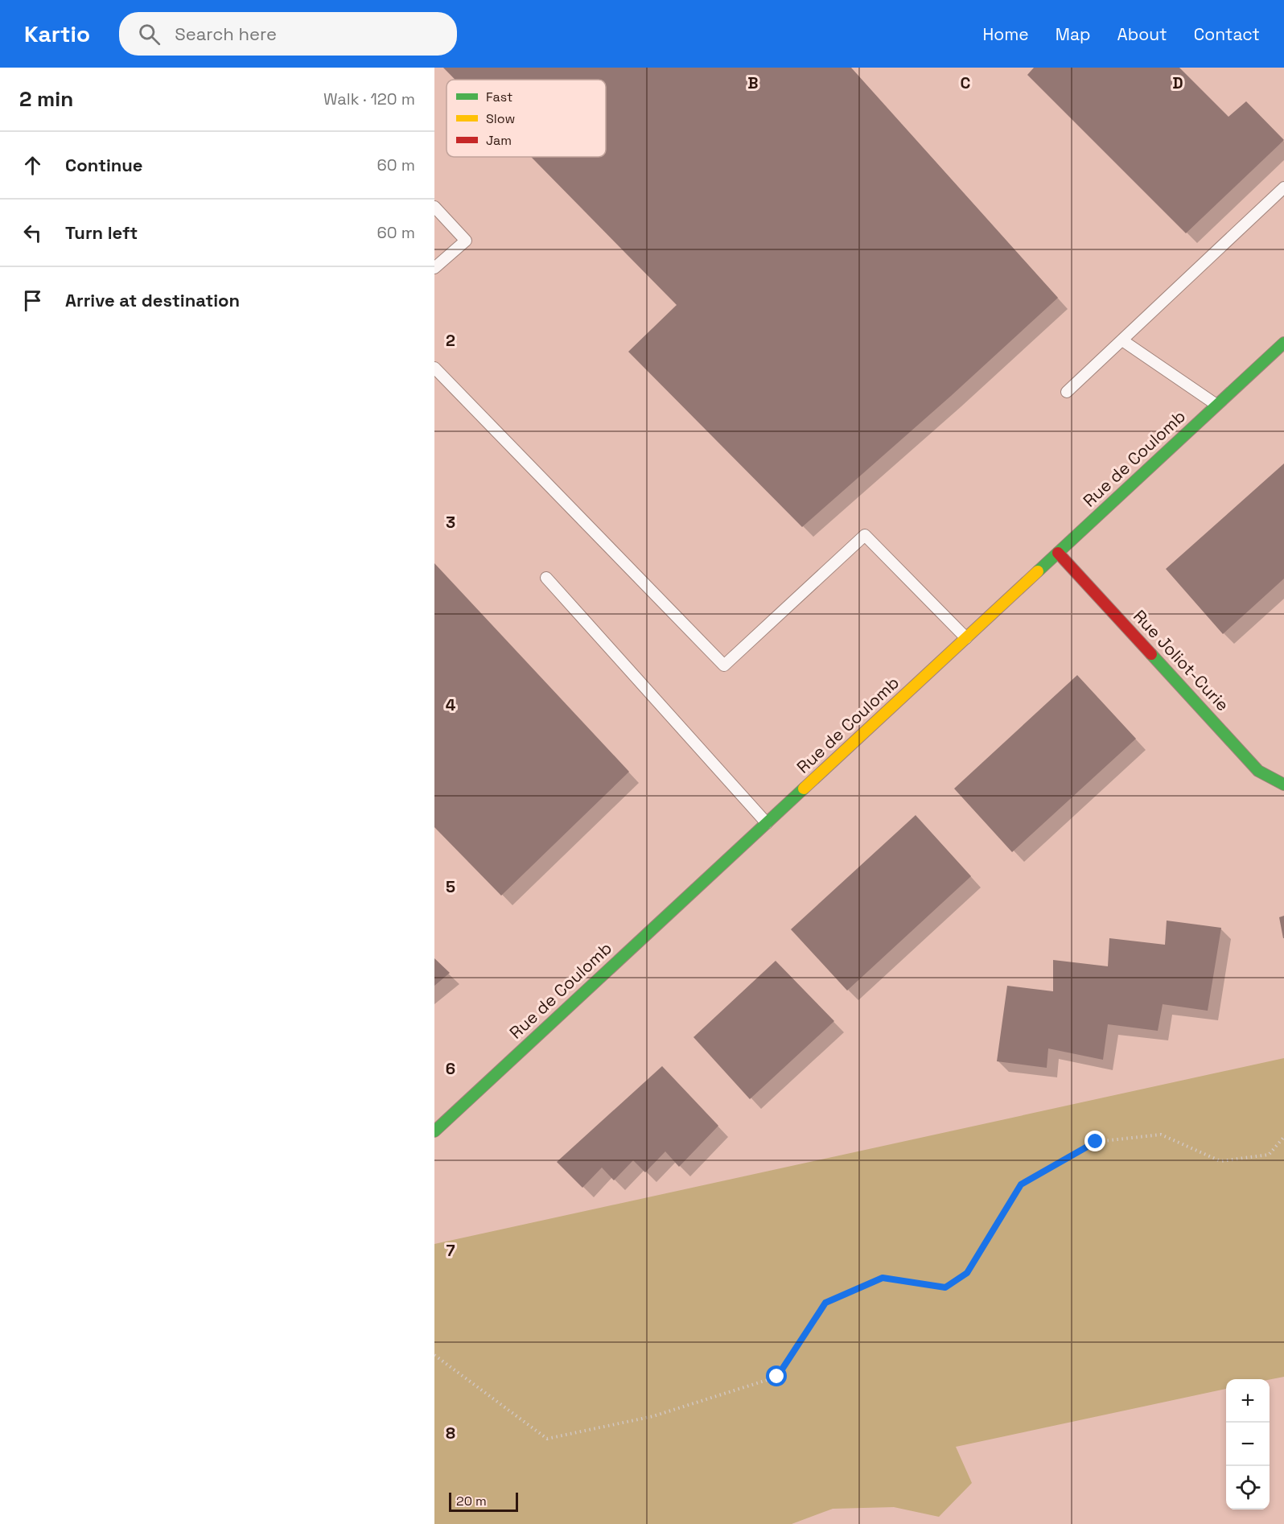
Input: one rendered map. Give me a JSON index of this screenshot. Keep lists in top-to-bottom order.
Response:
{
  "streets": {
    "street": ["Rue de Coulomb", "Rue Joliot-Curie"]
  },
  "crossings": [
    ["Rue de Coulomb", "Rue Joliot-Curie"]
  ],
  "legend": ["Fast", "Slow", "Jam"],
  "scale_bar": "20 m",
  "page": {
    "header": "Kartio",
    "search": "Search here",
    "nav": [
      "Home",
      "Map",
      "About",
      "Contact"
    ],
    "heading": ["2 min", "Walk · 120 m"],
    "list": [
      ["Continue", "60 m"],
      ["Turn left", "60 m"],
      "Arrive at destination"
    ],
    "map_buttons": ["+", "−"],
    "scale": "20 m"
  },
  "grid": {
    "columns": ["B", "C", "D"],
    "rows": [
      "2",
      "3",
      "4",
      "5",
      "6",
      "7",
      "8"
    ]
  }
}
